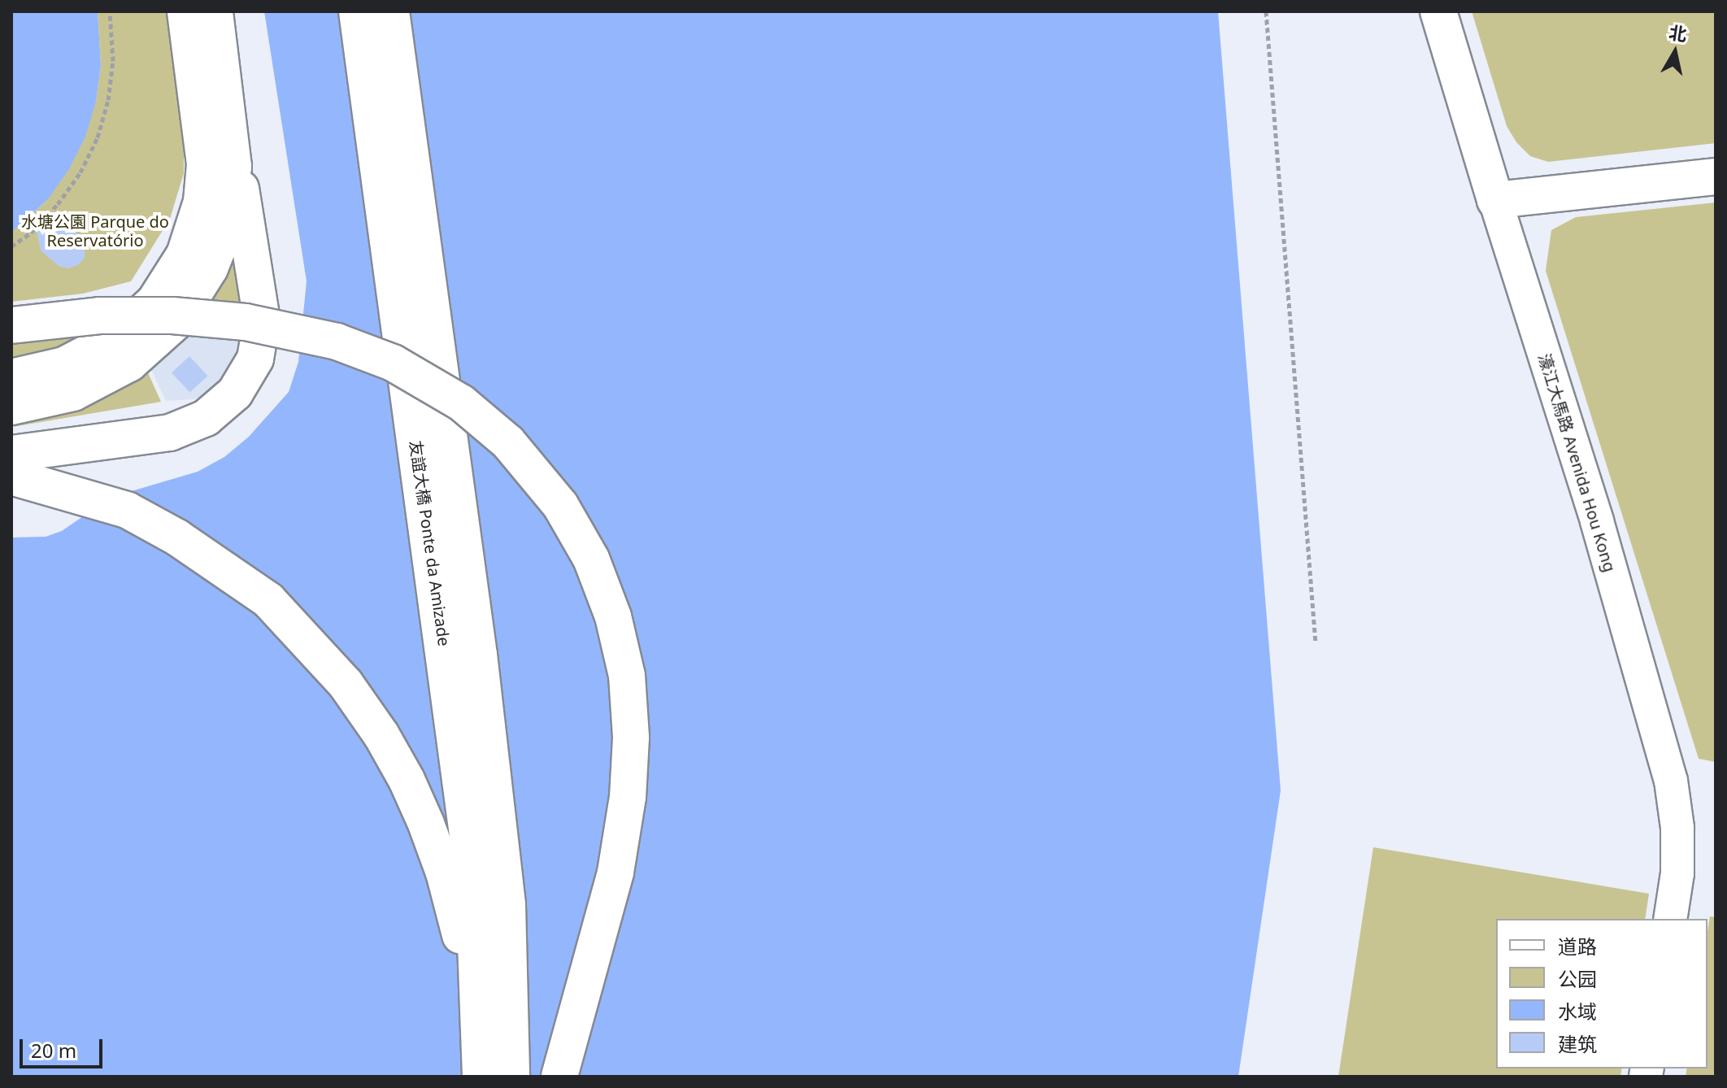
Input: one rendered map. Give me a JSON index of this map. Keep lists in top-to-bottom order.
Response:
{
  "streets": {
    "main road": ["濠江大馬路 Avenida Hou Kong", "友誼大橋 Ponte da Amizade"]
  },
  "parks": ["水塘公園 Parque do Reservatório"],
  "legend": [
    "道路",
    "公园",
    "水域",
    "建筑"
  ],
  "scale_bar": "20 m",
  "north": "top"
}
